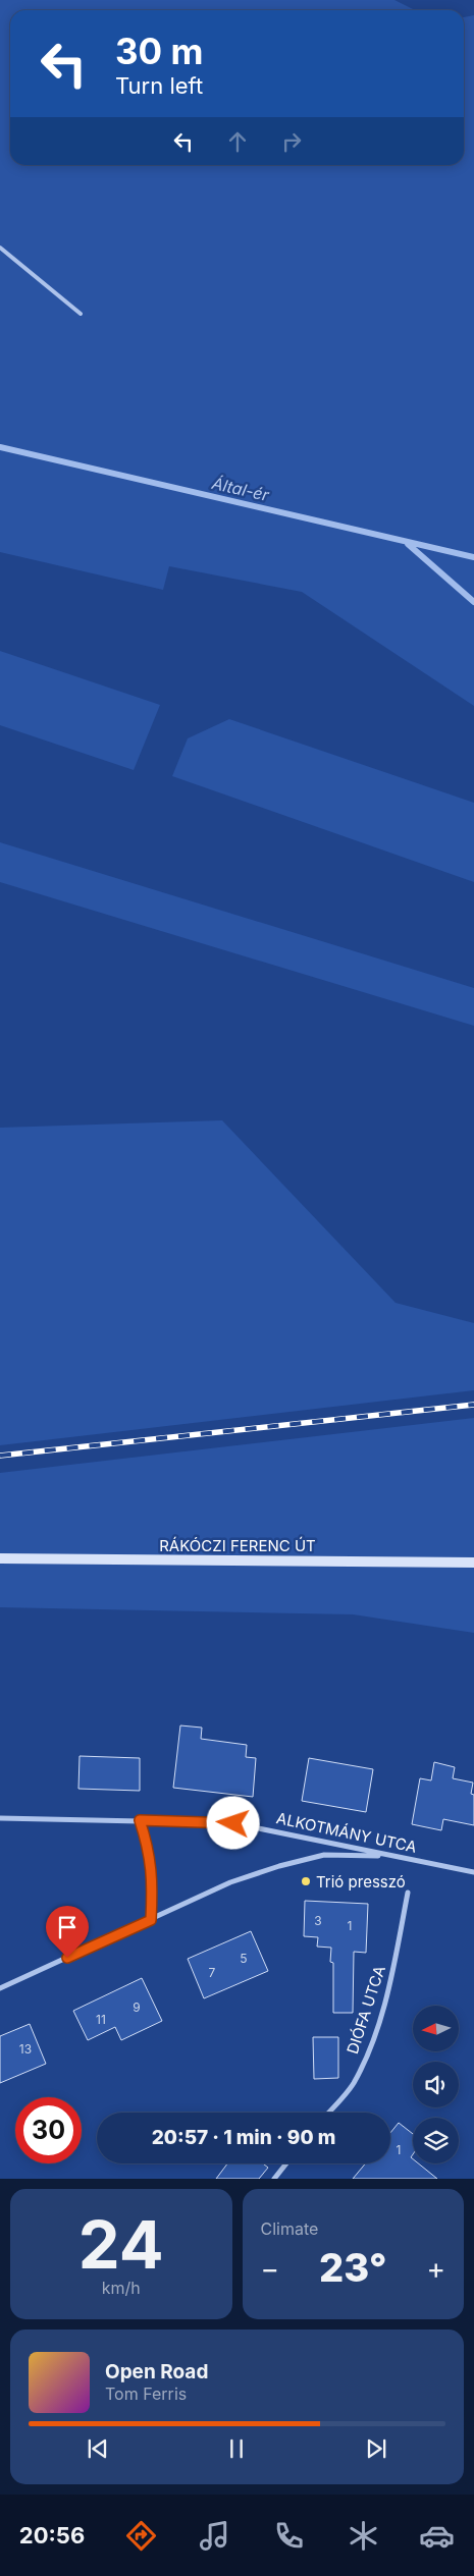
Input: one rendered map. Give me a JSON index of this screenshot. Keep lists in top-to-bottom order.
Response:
{
  "streets": {
    "main road": ["RÁKÓCZI FERENC ÚT"],
    "street": ["ALKOTMÁNY UTCA", "DIÓFA UTCA"]
  },
  "water": ["Által-ér"],
  "places": ["Trió presszó"],
  "house_numbers": [
    "3",
    "1",
    "5",
    "7",
    "9",
    "11",
    "13",
    "1"
  ],
  "north": "left",
  "page": {
    "turn": ["30 m", "Turn left"],
    "limit": "30",
    "trip": "20:57 · 1 min · 90 m",
    "tile": [
      ["24", "km/h"],
      "Climate"
    ],
    "heat": ["−", "23°", "+"],
    "song": ["Open Road", "Tom Ferris"],
    "tabs": "20:56"
  }
}
